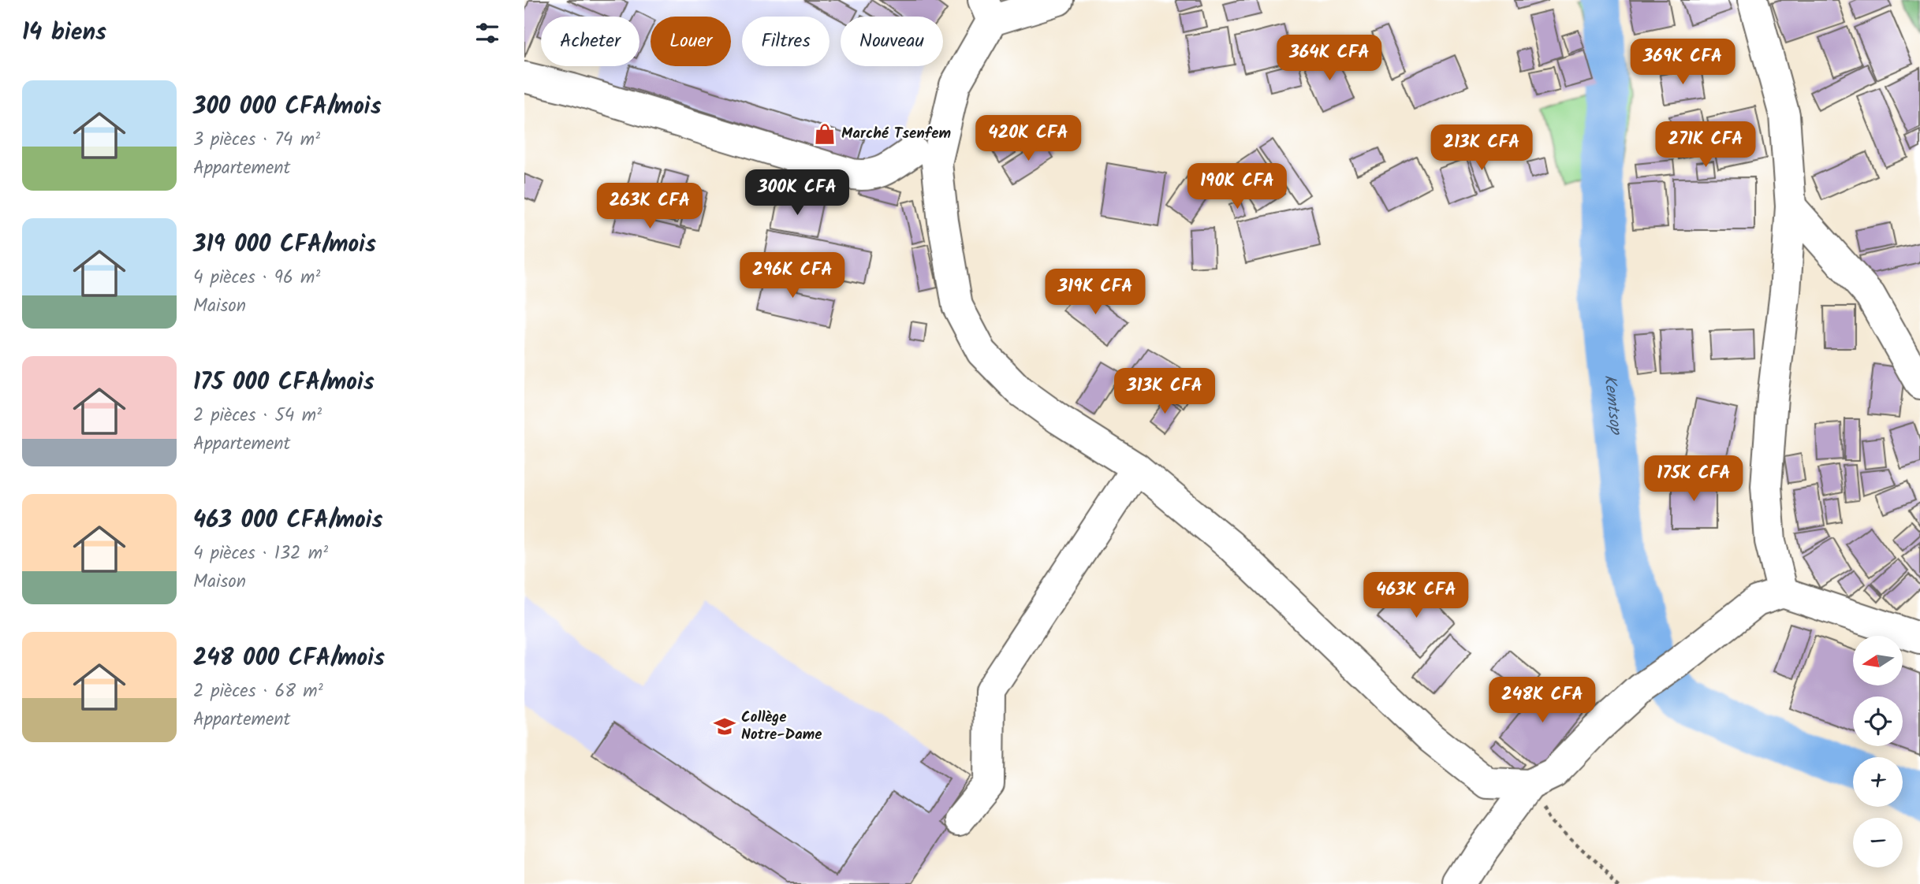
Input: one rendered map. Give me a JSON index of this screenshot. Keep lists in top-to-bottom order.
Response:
{
  "water": ["Kemtsop"],
  "places": {
    "shop": ["Marché Tsenfem"],
    "school or university": ["Collège Notre-Dame"]
  },
  "north": "left",
  "page": {
    "heading": "14 biens",
    "chip": [
      "Acheter",
      "Louer",
      "Filtres",
      "Nouveau"
    ],
    "price": [
      "364K CFA",
      "369K CFA",
      "420K CFA",
      "271K CFA",
      "213K CFA",
      "190K CFA",
      "300K CFA",
      "263K CFA",
      "296K CFA",
      "319K CFA",
      "313K CFA",
      "175K CFA",
      "463K CFA",
      "248K CFA"
    ],
    "list": [
      {
        "name": "300 000 CFA/mois",
        "note": "3 pièces · 74 m² · Appartement"
      },
      {
        "name": "319 000 CFA/mois",
        "note": "4 pièces · 96 m² · Maison"
      },
      {
        "name": "175 000 CFA/mois",
        "note": "2 pièces · 54 m² · Appartement"
      },
      {
        "name": "463 000 CFA/mois",
        "note": "4 pièces · 132 m² · Maison"
      },
      {
        "name": "248 000 CFA/mois",
        "note": "2 pièces · 68 m² · Appartement"
      }
    ],
    "map_buttons": ["+", "−"]
  }
}
